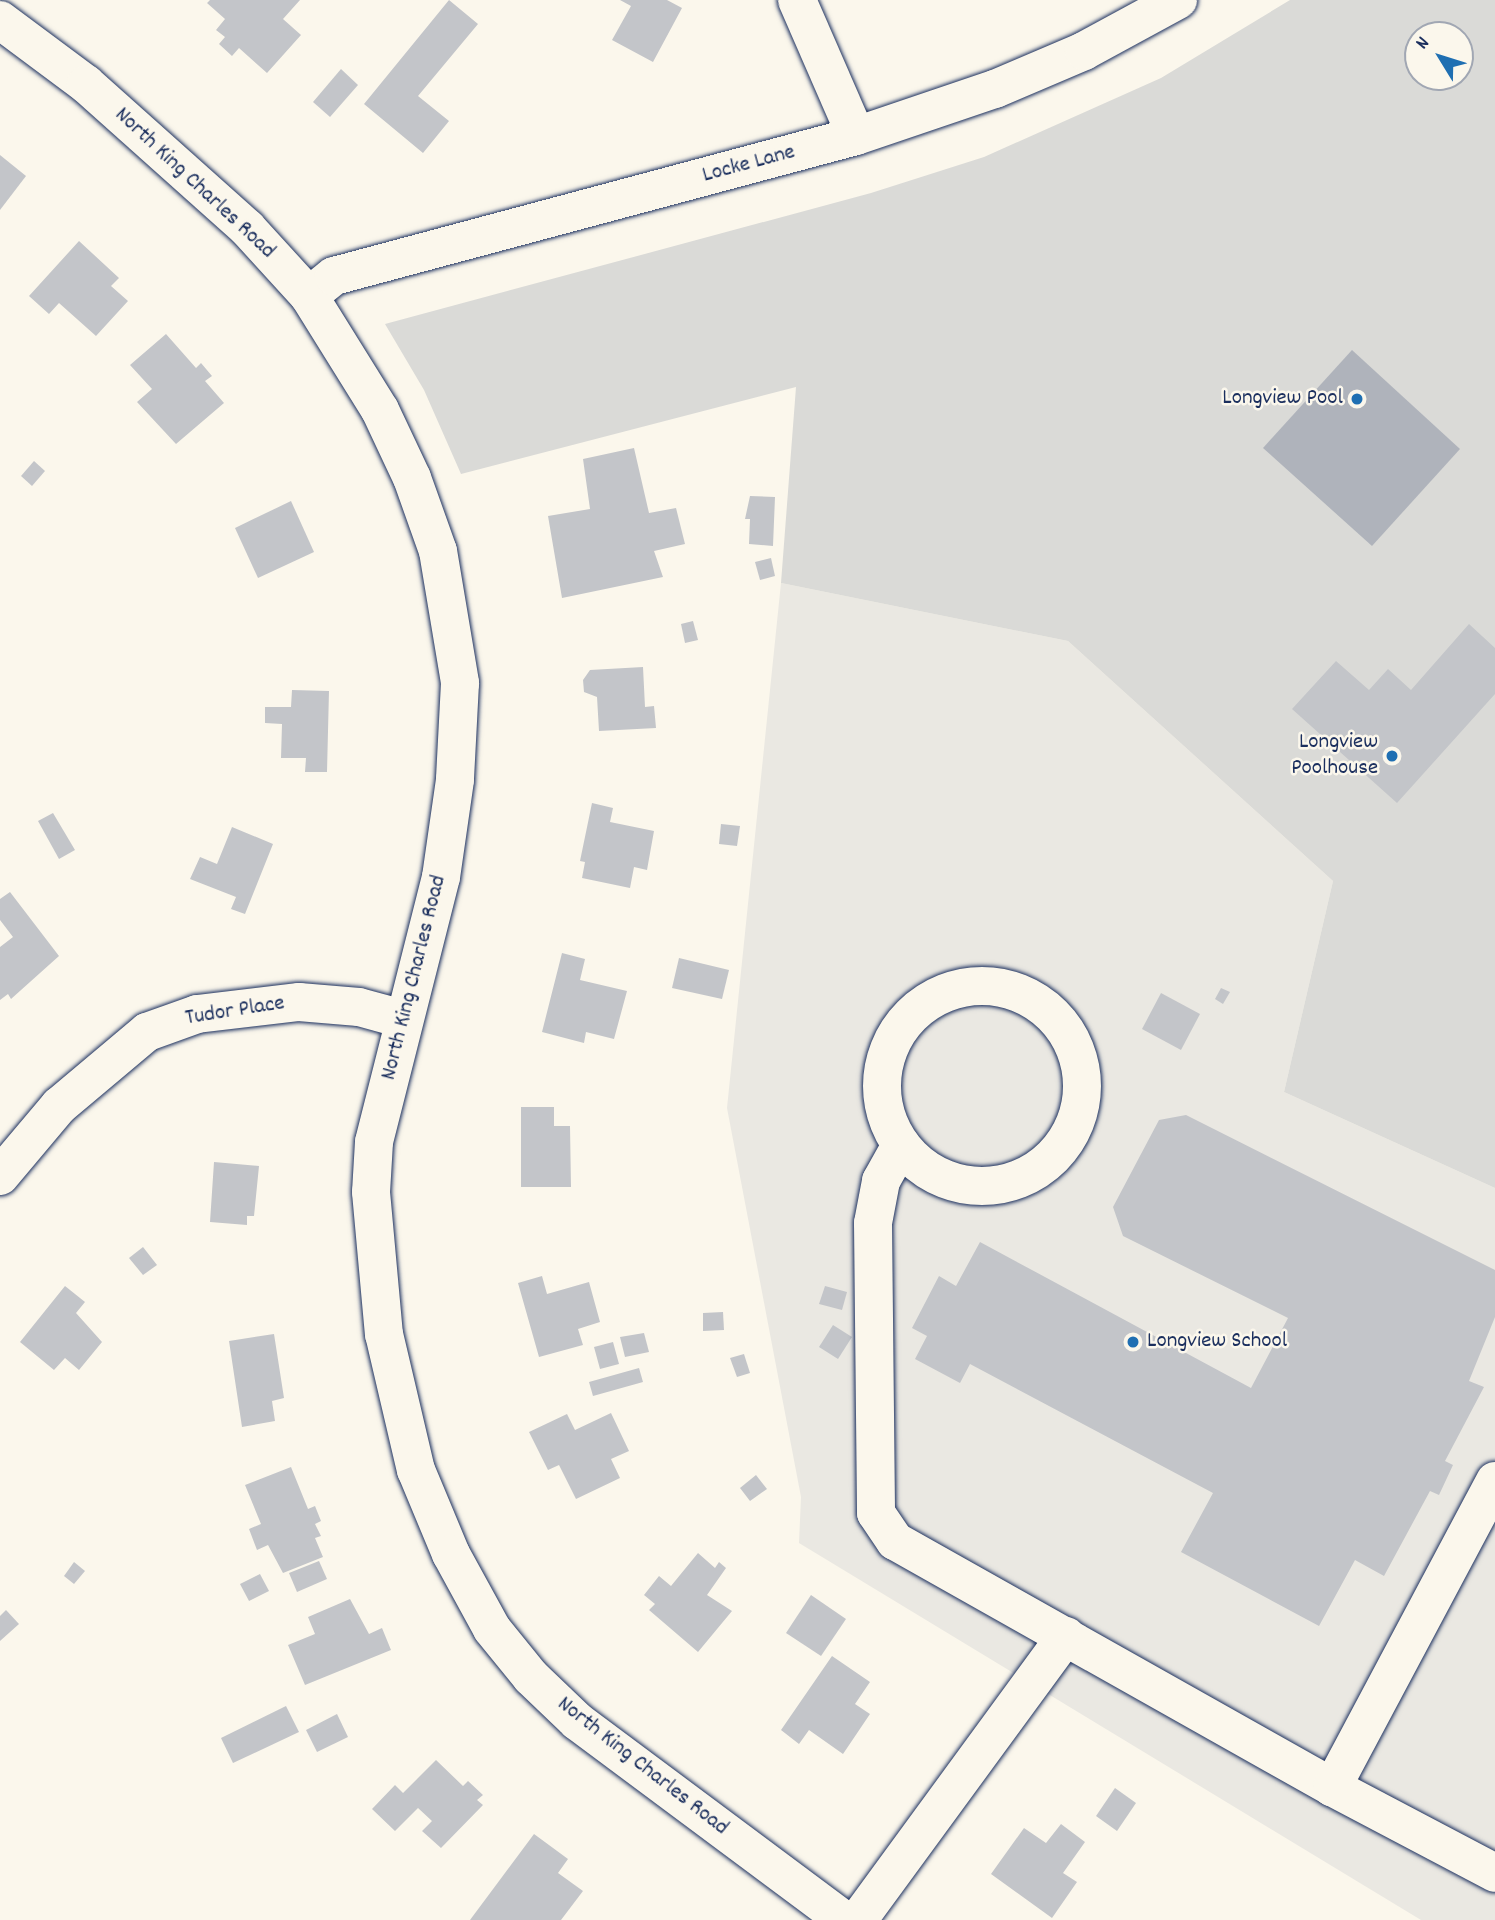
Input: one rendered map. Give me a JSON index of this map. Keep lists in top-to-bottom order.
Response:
{
  "streets": {
    "street": ["Locke Lane", "North King Charles Road", "Tudor Place"]
  },
  "crossings": [
    ["Locke Lane", "North King Charles Road"],
    ["North King Charles Road", "Tudor Place"]
  ],
  "places": ["Longview Pool", "Longview Poolhouse", "Longview School"],
  "north": "top left"
}
